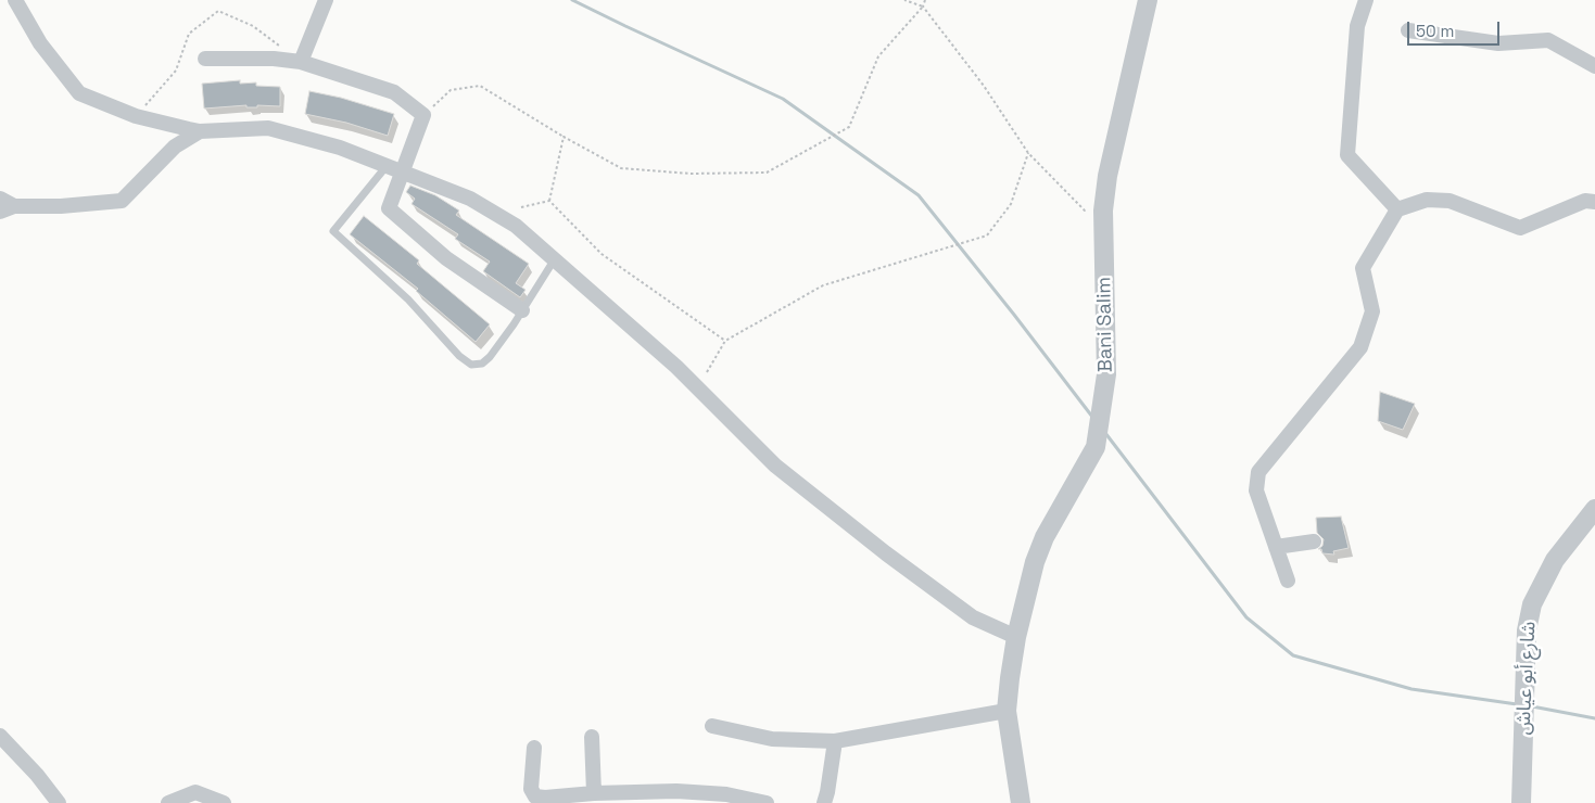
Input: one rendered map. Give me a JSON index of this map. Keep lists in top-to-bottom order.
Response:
{
  "streets": {
    "street": ["Bani Salim", "شارع أبو عياش"]
  },
  "scale_bar": "50 m"
}
